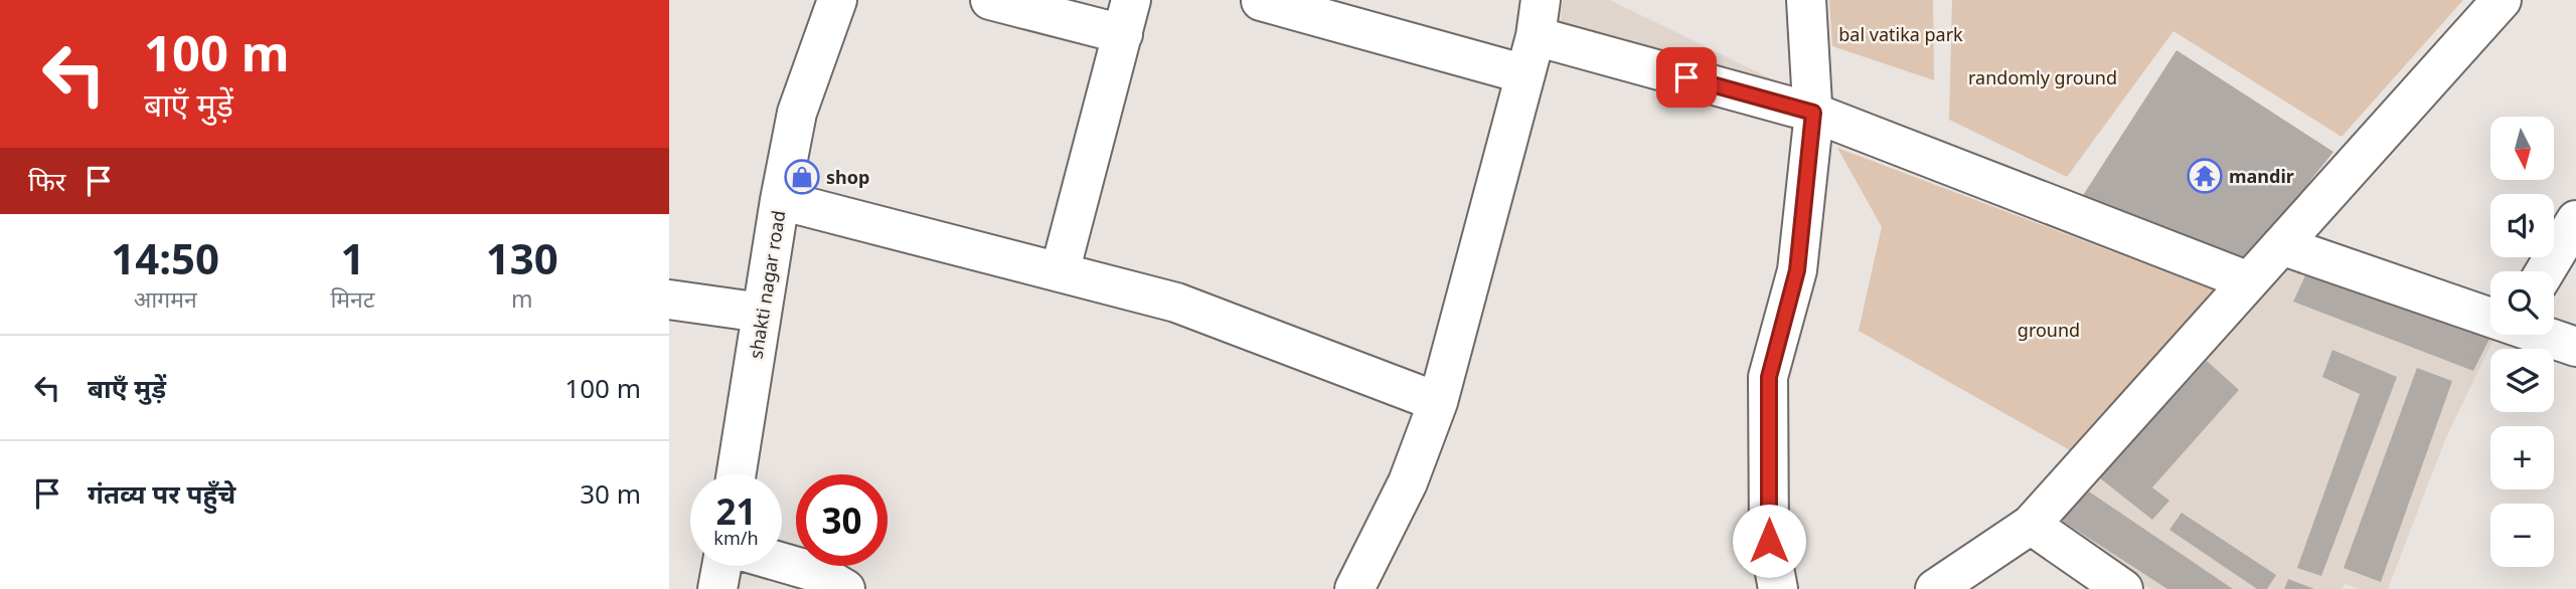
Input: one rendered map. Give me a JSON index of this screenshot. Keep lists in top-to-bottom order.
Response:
{
  "streets": {
    "street": ["shakti nagar road"]
  },
  "parks": ["bal vatika park", "randomly ground", "ground"],
  "places": {
    "temple": ["mandir"],
    "shop": ["shop"]
  },
  "north": "bottom",
  "page": {
    "turn": ["100 m", "बाएँ मुड़ें"],
    "map_buttons": ["+", "−"],
    "then": "फिर",
    "eta": [
      "14:50",
      "आगमन",
      "1",
      "मिनट",
      "130",
      "m"
    ],
    "list": [
      {
        "name": "बाएँ मुड़ें",
        "value": "100 m"
      },
      {
        "name": "गंतव्य पर पहुँचे",
        "value": "30 m"
      }
    ],
    "speed": "21 km/h",
    "limit": "30"
  }
}
